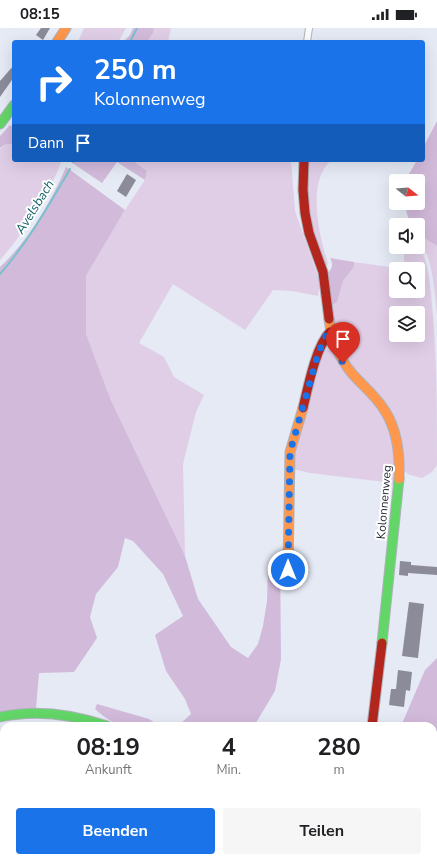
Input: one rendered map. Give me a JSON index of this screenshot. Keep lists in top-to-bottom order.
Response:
{
  "streets": {
    "street": ["Kolonnenweg"]
  },
  "water": ["Avelsbach"],
  "north": "right",
  "page": {
    "status": "08:15",
    "turn": ["250 m", "Kolonnenweg"],
    "then": "Dann",
    "eta": [
      "08:19",
      "Ankunft",
      "4",
      "Min.",
      "280",
      "m"
    ],
    "buttons": ["Beenden", "Teilen"]
  }
}
